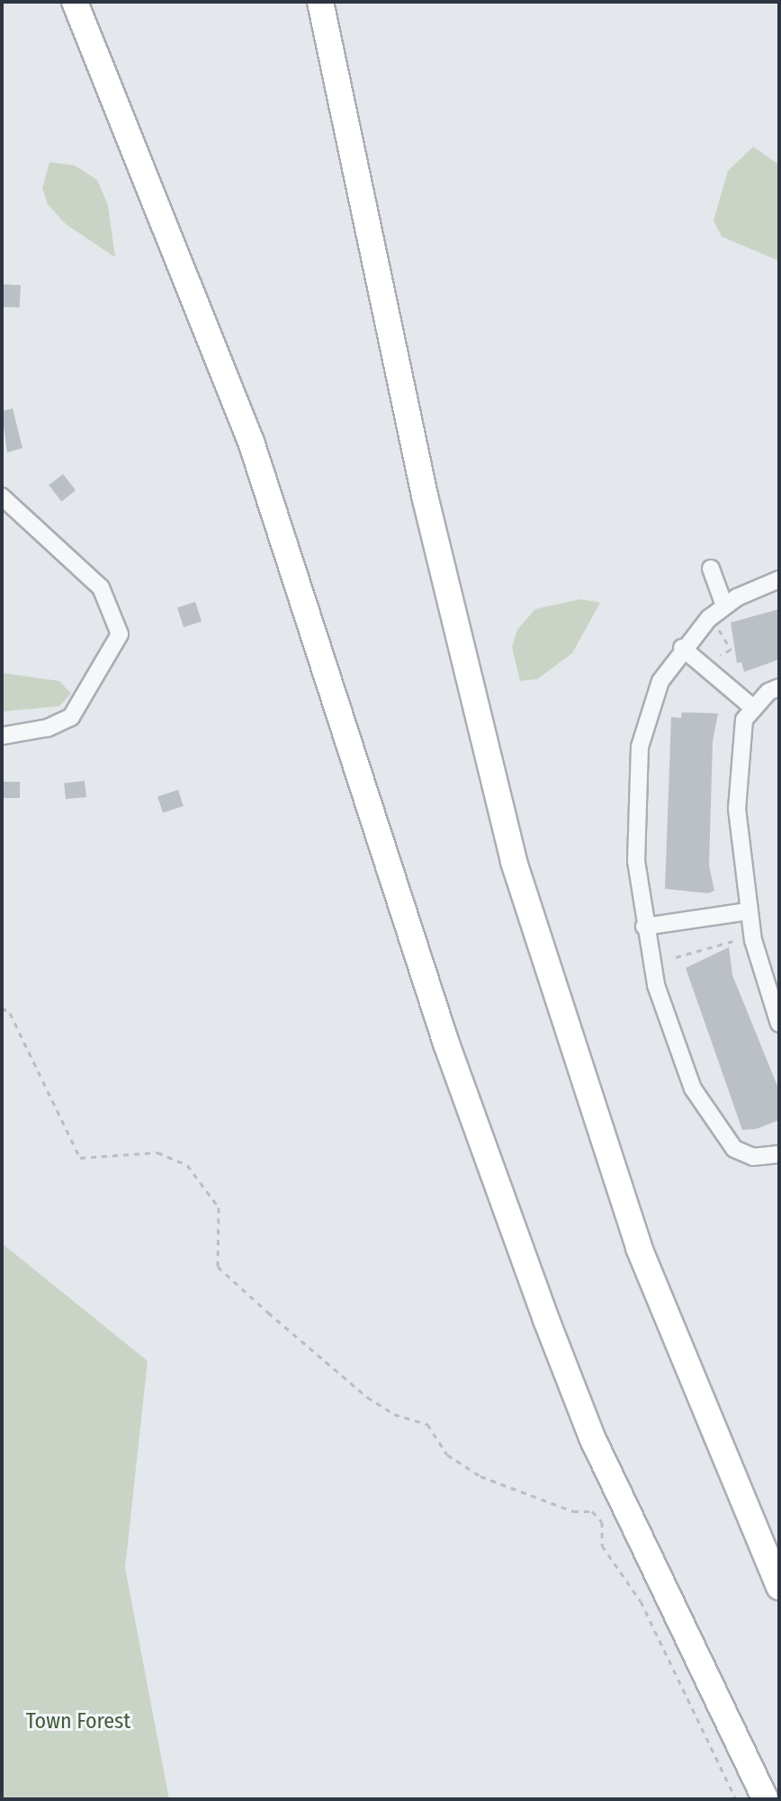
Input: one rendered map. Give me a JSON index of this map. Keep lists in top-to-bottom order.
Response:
{
  "parks": ["Town Forest"]
}
